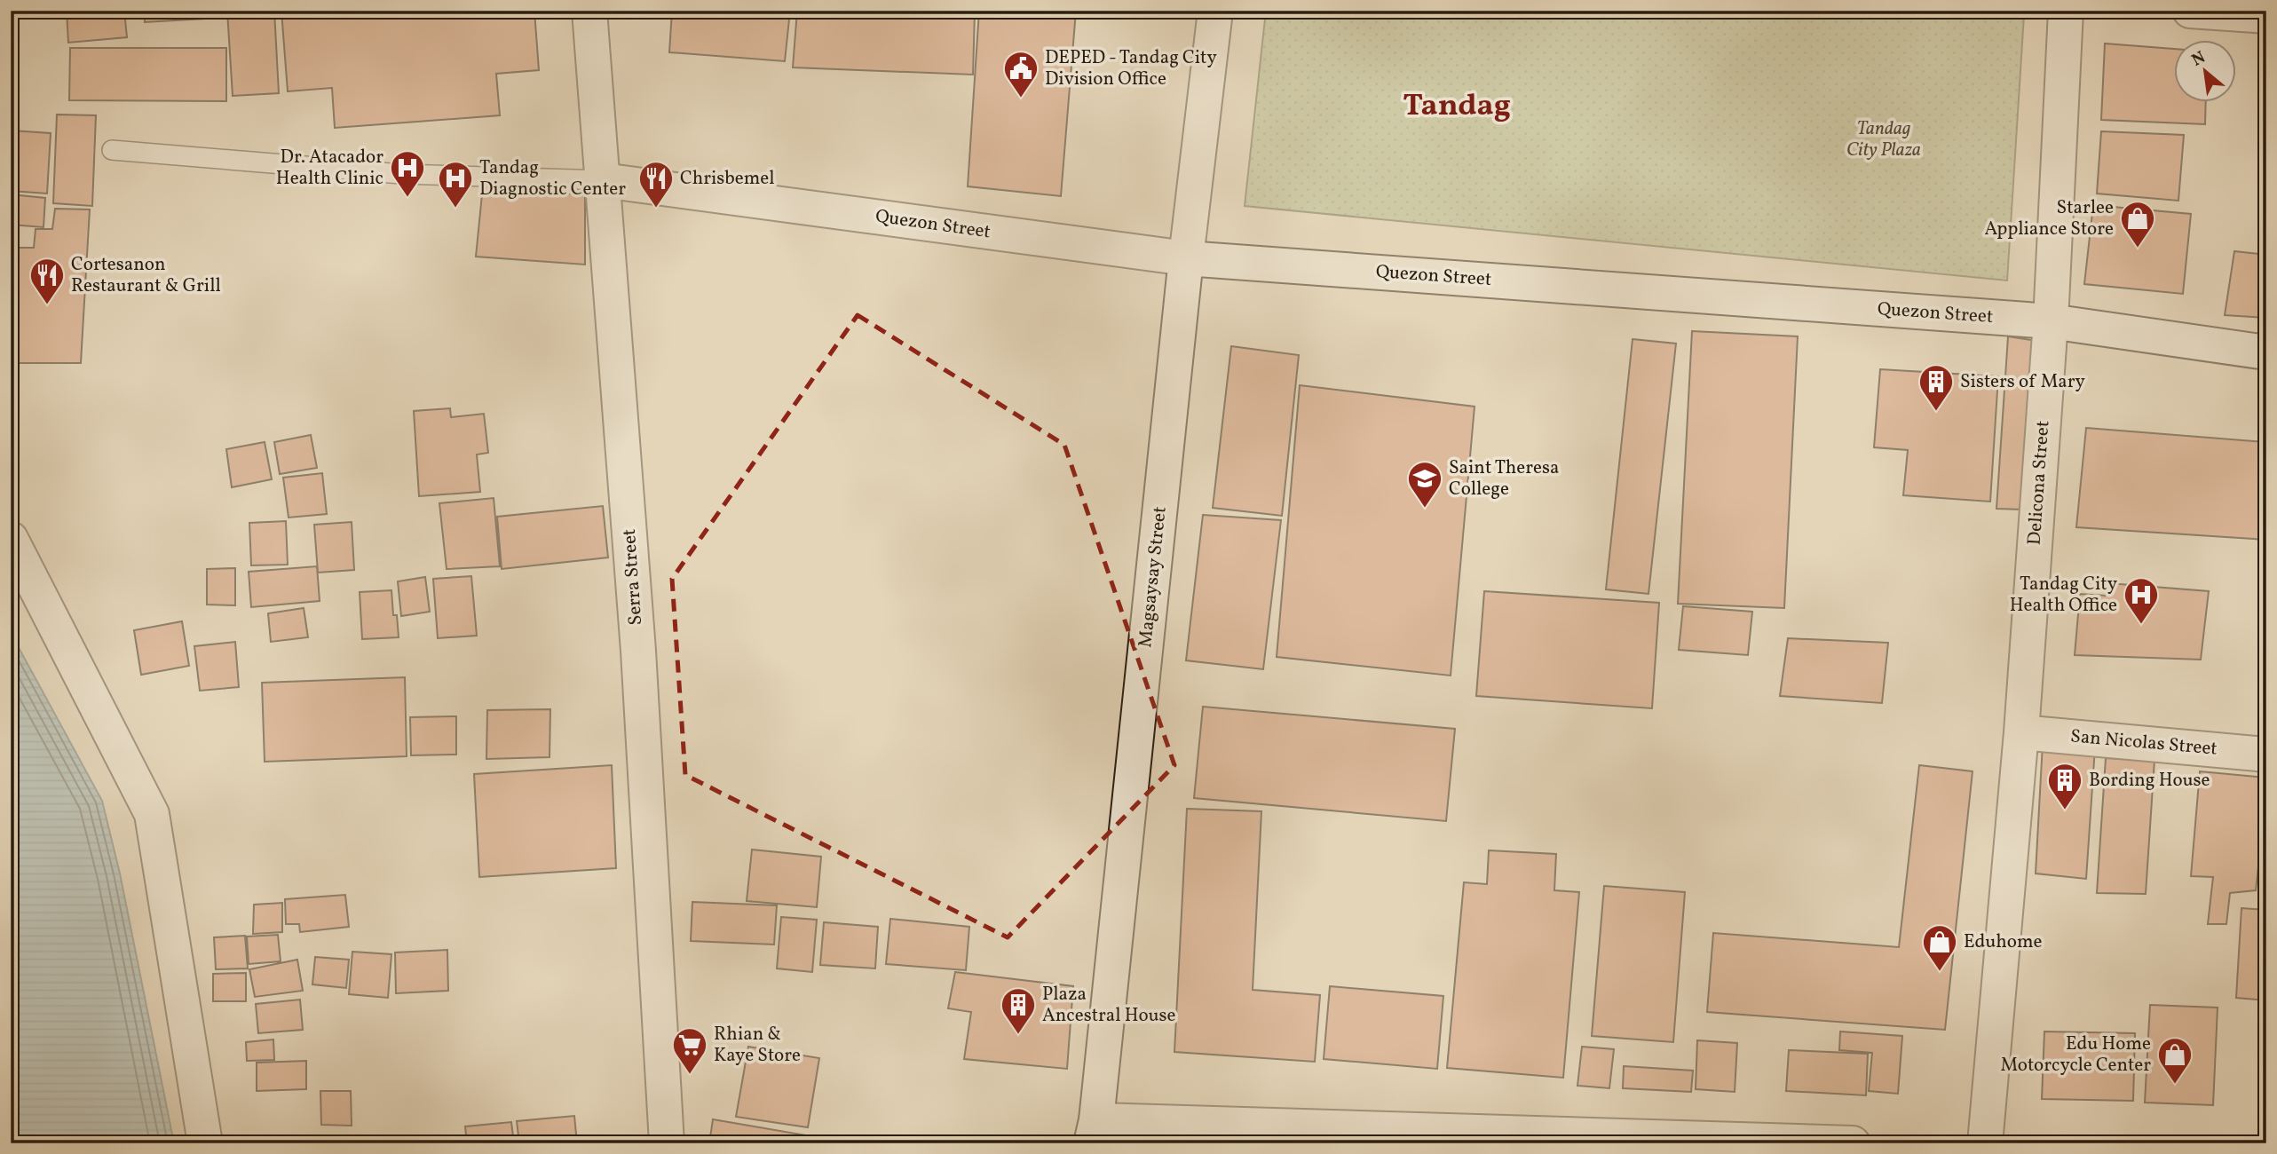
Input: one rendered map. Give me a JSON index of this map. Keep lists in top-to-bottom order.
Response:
{
  "streets": {
    "street": [
      "Quezon Street",
      "Delicona Street",
      "Serra Street",
      "Magsaysay Street",
      "San Nicolas Street"
    ]
  },
  "crossings": [
    ["Quezon Street", "Delicona Street"],
    ["Quezon Street", "Serra Street"],
    ["Quezon Street", "Magsaysay Street"],
    ["Delicona Street", "San Nicolas Street"]
  ],
  "districts": ["Tandag"],
  "parks": ["Tandag City Plaza"],
  "places": {
    "public building": ["DEPED - Tandag City Division Office"],
    "hospital": ["Dr. Atacador Health Clinic", "Tandag Diagnostic Center", "Tandag City Health Office"],
    "restaurant": ["Chrisbemel", "Cortesanon Restaurant & Grill"],
    "shop": ["Starlee Appliance Store", "Eduhome", "Edu Home Motorcycle Center"],
    "building": ["Sisters of Mary", "Bording House", "Plaza Ancestral House"],
    "school or university": ["Saint Theresa College"],
    "supermarket": ["Rhian & Kaye Store"]
  },
  "north": "top left"
}
